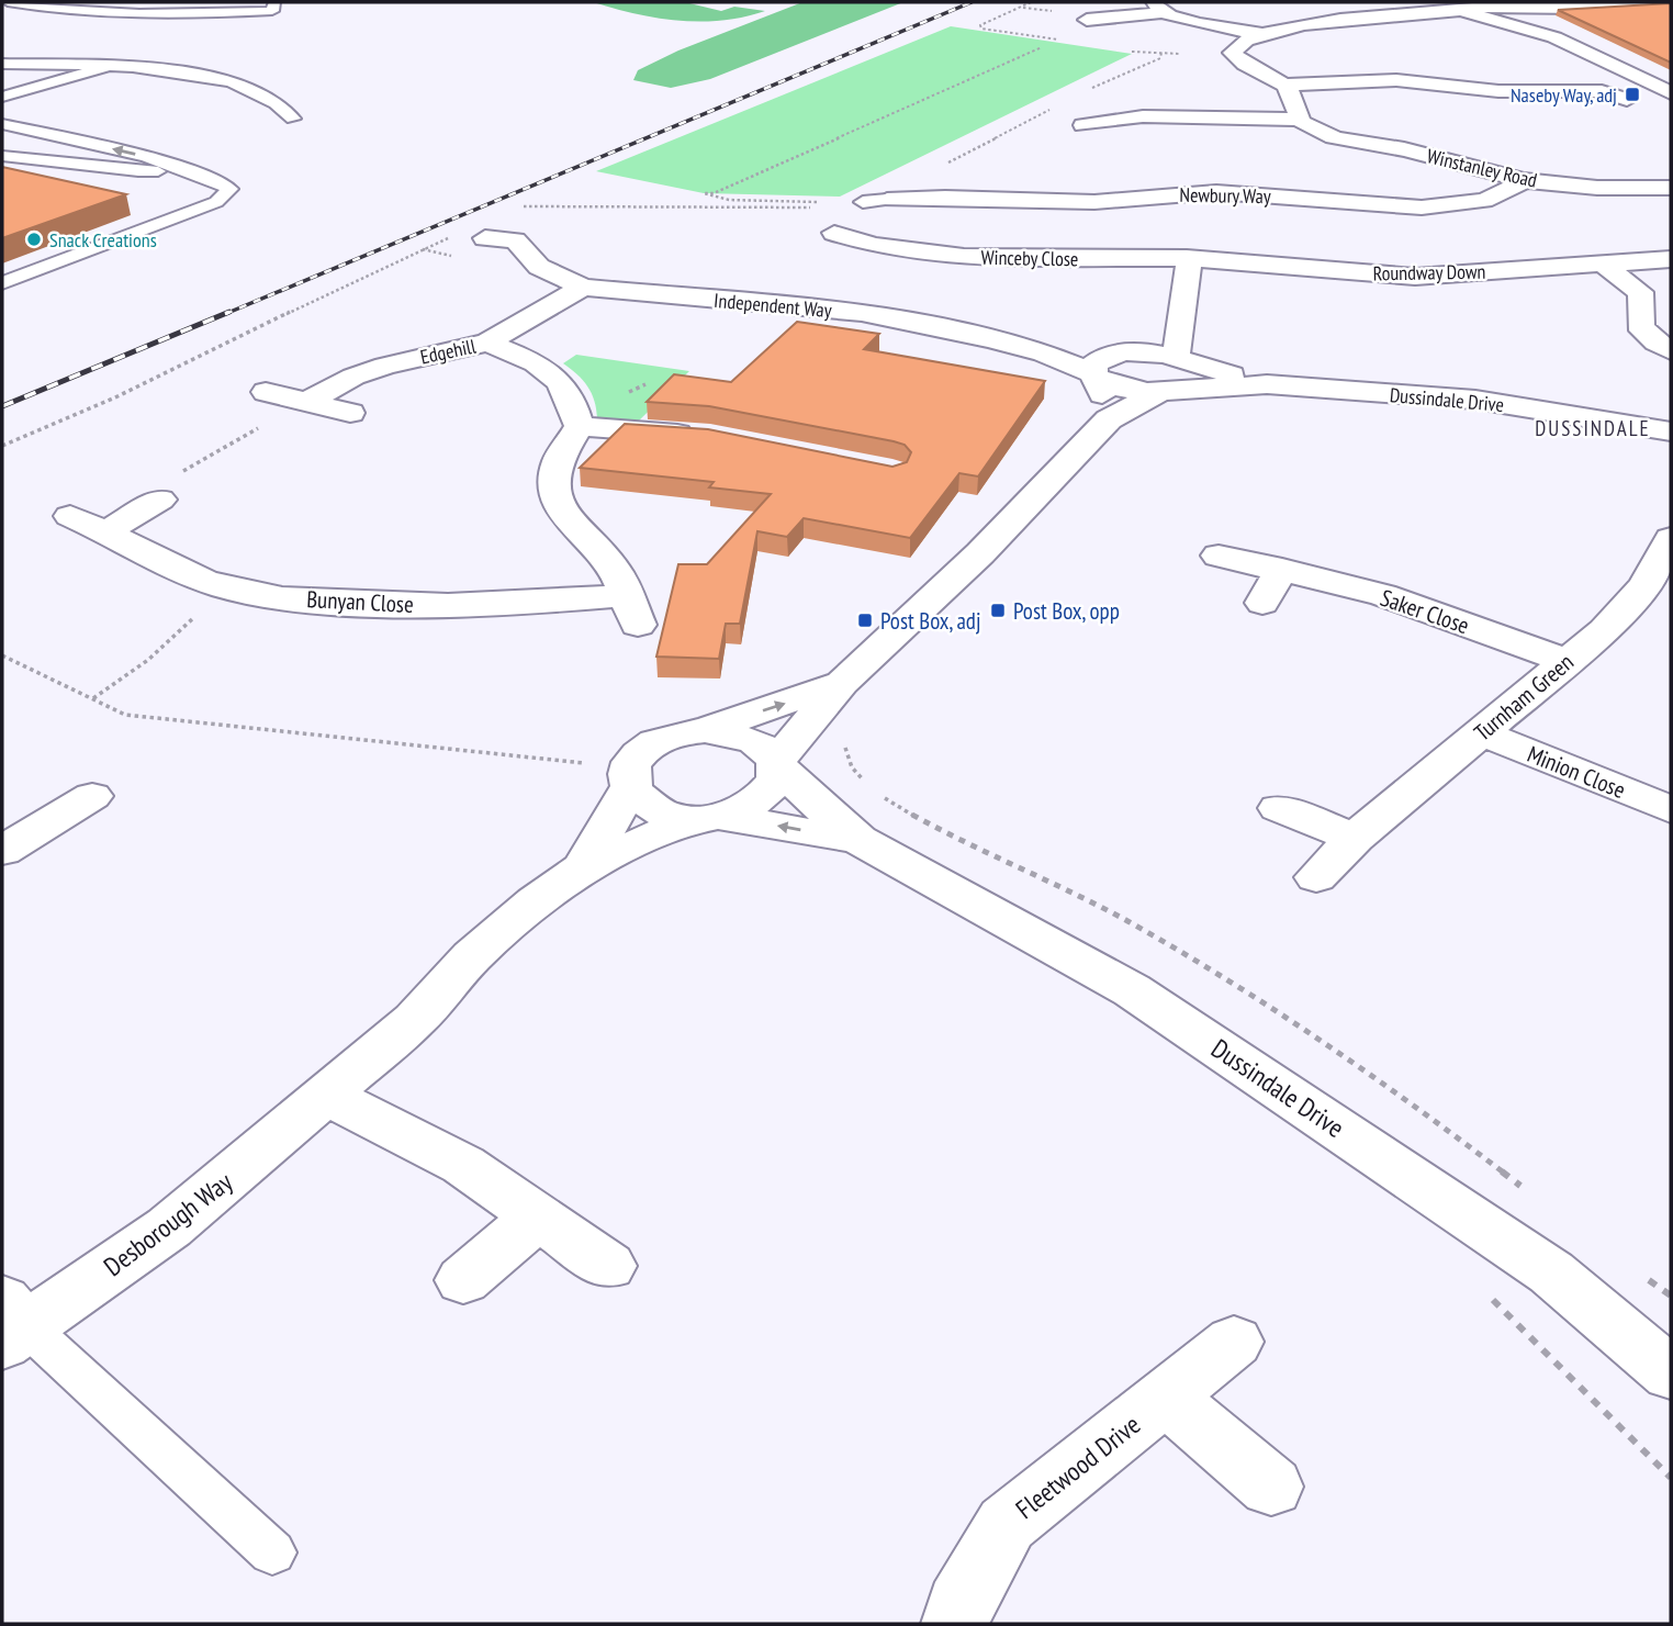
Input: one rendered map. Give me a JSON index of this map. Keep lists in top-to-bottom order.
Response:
{
  "streets": {
    "street": [
      "Winstanley Road",
      "Newbury Way",
      "Winceby Close",
      "Roundway Down",
      "Independent Way",
      "Edgehill",
      "Dussindale Drive",
      "Bunyan Close",
      "Saker Close",
      "Turnham Green",
      "Minion Close",
      "Desborough Way",
      "Fleetwood Drive"
    ]
  },
  "crossings": [
    ["Winstanley Road", "Newbury Way"],
    ["Winceby Close", "Roundway Down"],
    ["Independent Way", "Edgehill"],
    ["Independent Way", "Dussindale Drive"],
    ["Dussindale Drive", "Desborough Way"],
    ["Saker Close", "Turnham Green"],
    ["Turnham Green", "Minion Close"]
  ],
  "districts": ["DUSSINDALE"],
  "places": {
    "transit": ["Naseby Way, adj", "Post Box, opp", "Post Box, adj"],
    "other": ["Snack Creations"]
  }
}
